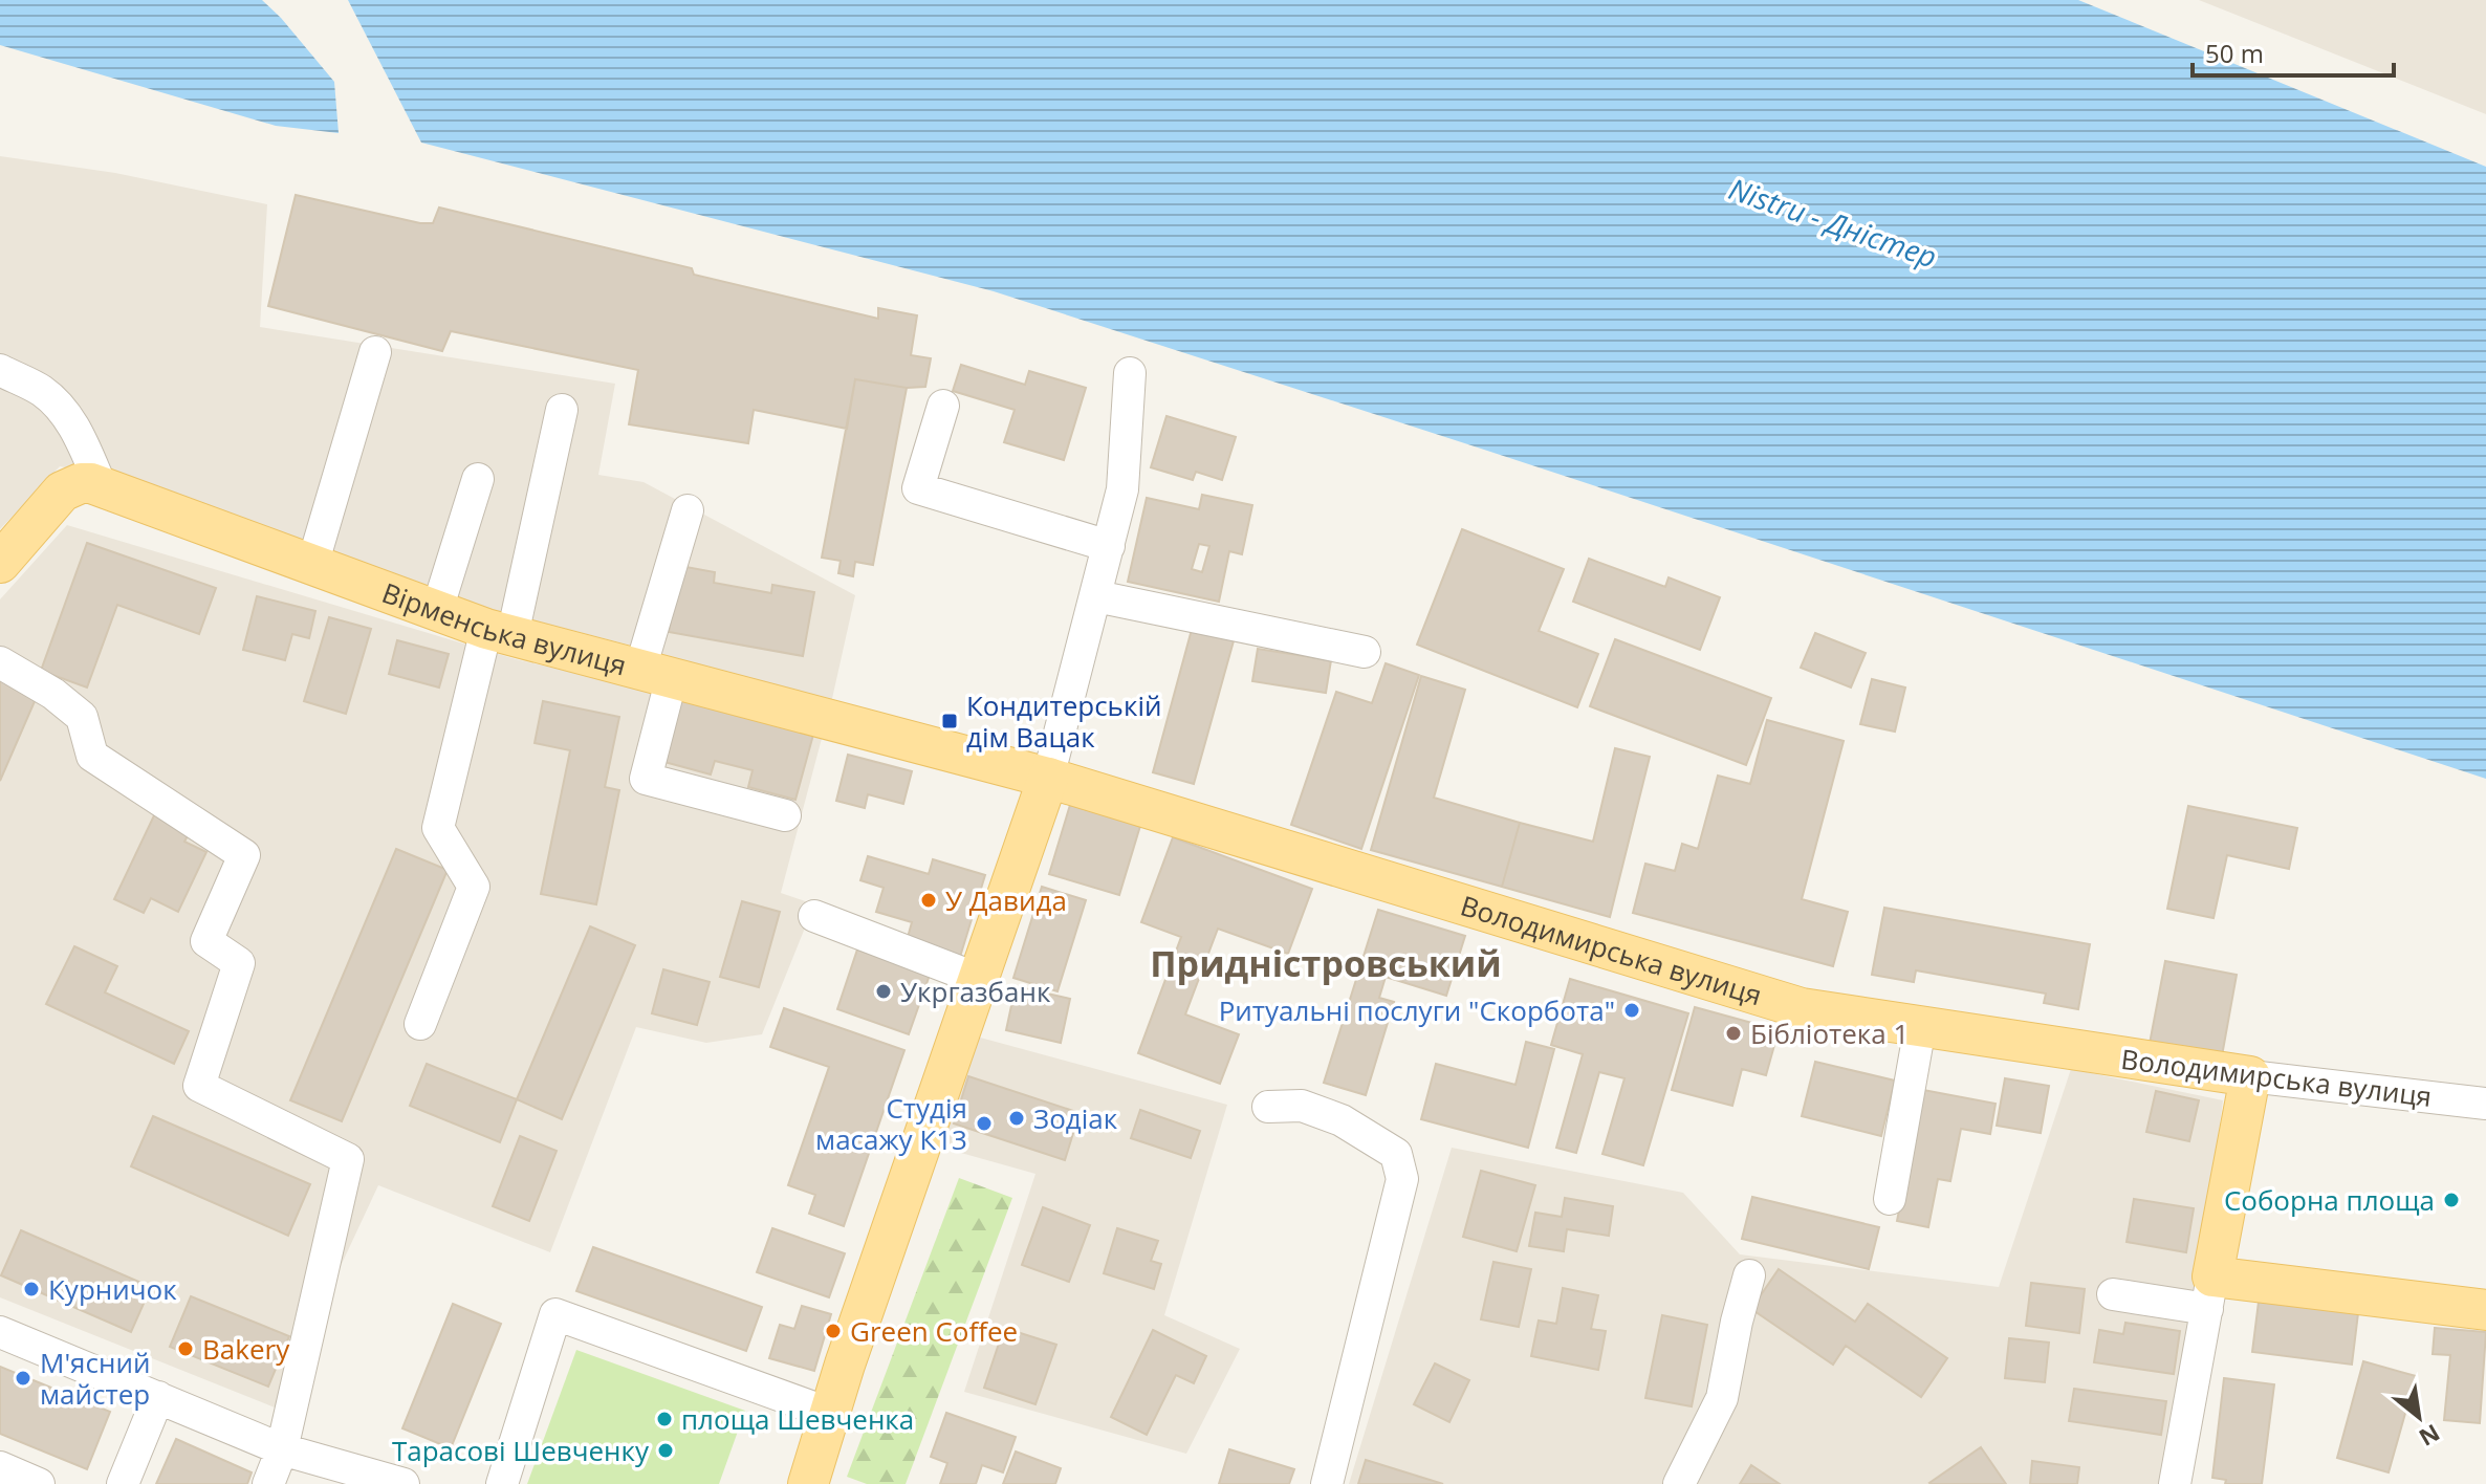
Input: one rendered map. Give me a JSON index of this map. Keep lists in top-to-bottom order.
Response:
{
  "streets": {
    "main road": ["Вірменська вулиця", "Володимирська вулиця"]
  },
  "crossings": [
    ["Вірменська вулиця", "Володимирська вулиця"]
  ],
  "districts": ["Придністровський"],
  "water": ["Nistru - Дністер"],
  "places": {
    "transit": ["Кондитерській дім Вацак"],
    "other": [
      "У Давида",
      "Укргазбанк",
      "Ритуальні послуги \"Скорбота\"",
      "Бібліотека 1",
      "Зодіак",
      "Студія масажу К13",
      "Соборна площа",
      "Курничок",
      "Green Coffee",
      "Bakery",
      "М'ясний майстер",
      "площа Шевченка",
      "Тарасові Шевченку"
    ]
  },
  "scale_bar": "50 m",
  "north": "bottom right"
}
